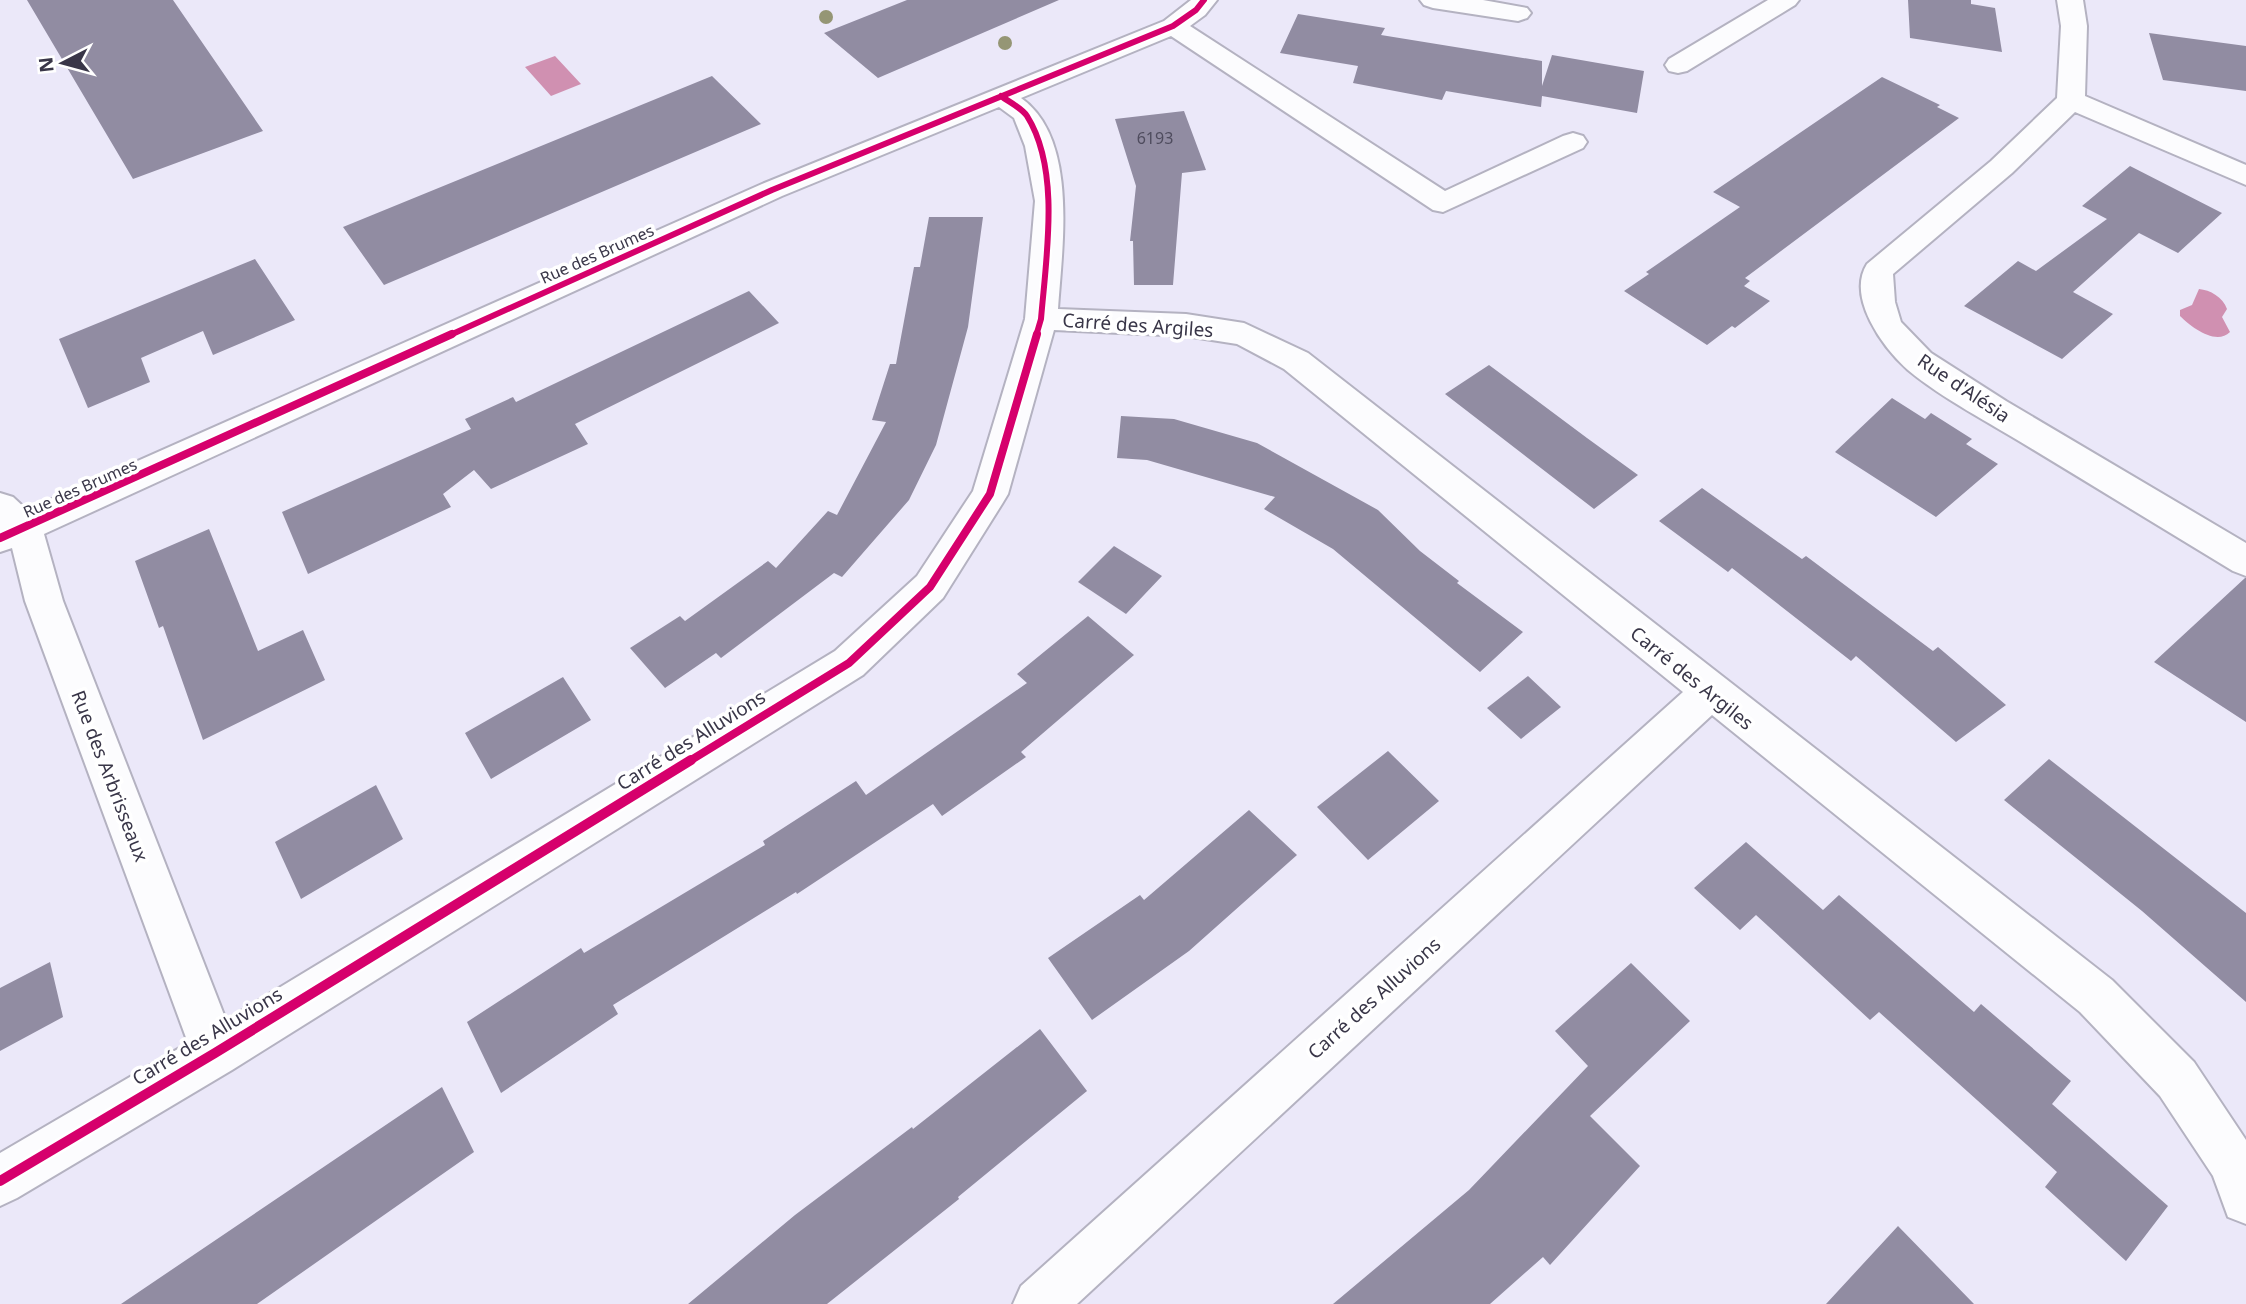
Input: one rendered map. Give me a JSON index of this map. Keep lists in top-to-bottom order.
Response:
{
  "streets": {
    "street": [
      "Rue des Brumes",
      "Carré des Argiles",
      "Rue d'Alésia",
      "Carré des Alluvions",
      "Rue des Arbrisseaux"
    ]
  },
  "crossings": [
    ["Rue des Brumes", "Carré des Alluvions"],
    ["Rue des Brumes", "Rue des Arbrisseaux"],
    ["Carré des Argiles", "Carré des Alluvions"],
    ["Carré des Alluvions", "Rue des Arbrisseaux"]
  ],
  "house_numbers": ["6193"],
  "north": "left"
}
